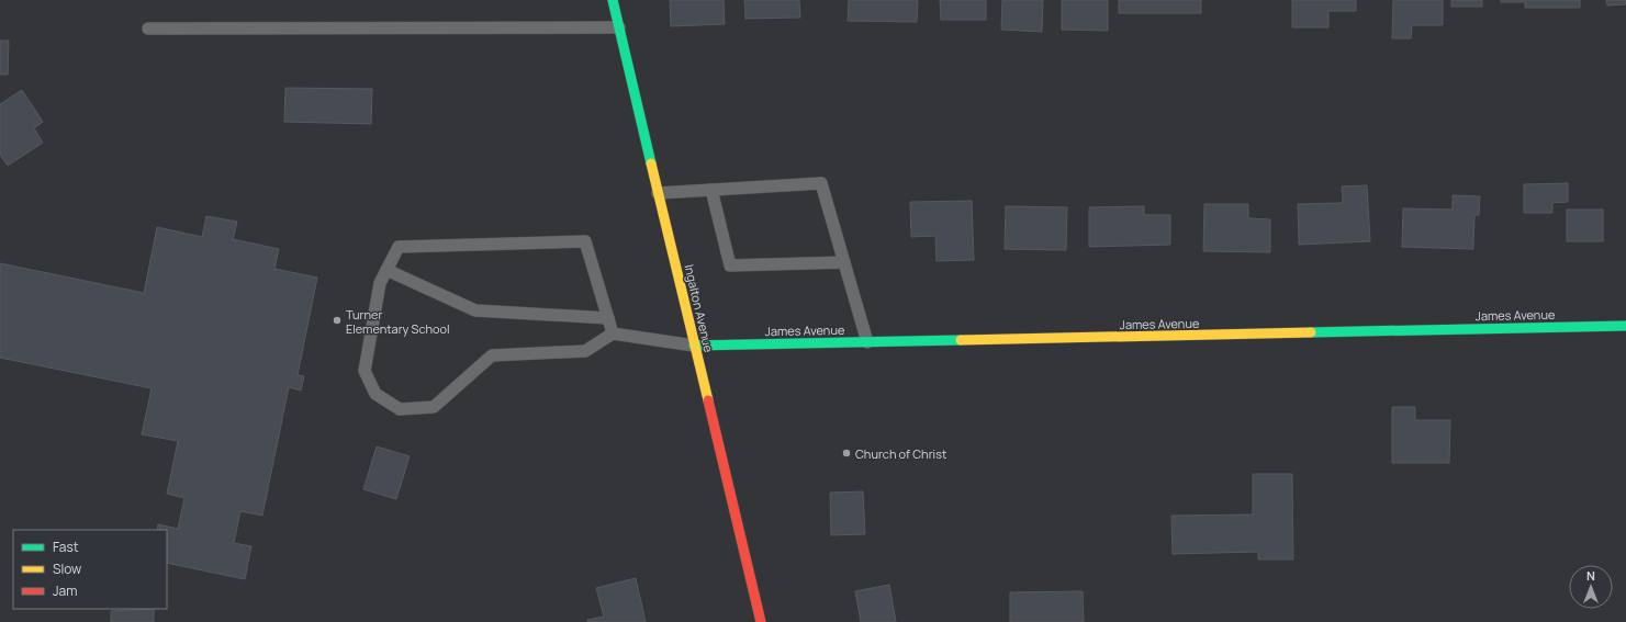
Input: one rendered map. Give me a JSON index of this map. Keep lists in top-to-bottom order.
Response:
{
  "streets": {
    "street": ["Ingalton Avenue", "James Avenue"]
  },
  "crossings": [
    ["Ingalton Avenue", "James Avenue"]
  ],
  "places": ["Turner Elementary School", "Church of Christ"],
  "legend": ["Fast", "Slow", "Jam"],
  "north": "top"
}
